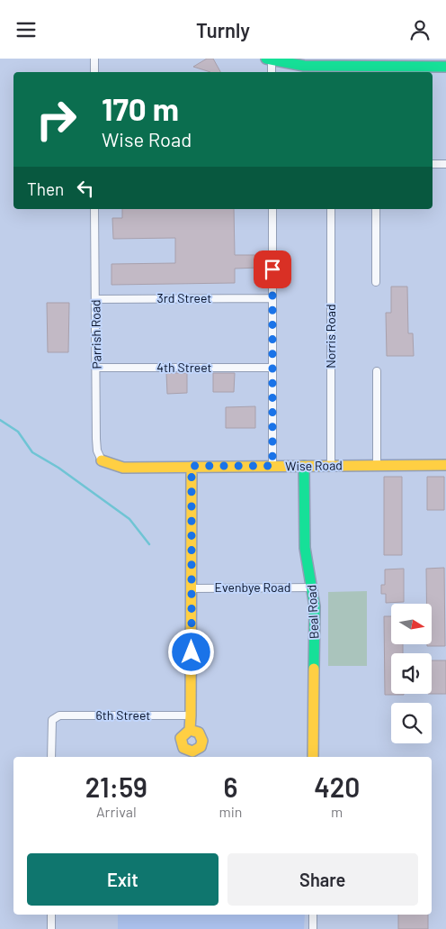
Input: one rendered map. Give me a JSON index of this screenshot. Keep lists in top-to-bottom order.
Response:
{
  "streets": {
    "street": [
      "3rd Street",
      "Parrish Road",
      "Norris Road",
      "4th Street",
      "Wise Road",
      "Evenbye Road",
      "Beal Road",
      "6th Street"
    ]
  },
  "crossings": [
    ["3rd Street", "Parrish Road"],
    ["Parrish Road", "4th Street"],
    ["Parrish Road", "Wise Road"],
    ["Norris Road", "Wise Road"],
    ["Wise Road", "Beal Road"],
    ["Evenbye Road", "Beal Road"]
  ],
  "north": "right",
  "page": {
    "header": "Turnly",
    "turn": ["170 m", "Wise Road"],
    "then": "Then",
    "eta": [
      "21:59",
      "Arrival",
      "6",
      "min",
      "420",
      "m"
    ],
    "buttons": ["Exit", "Share"]
  }
}
